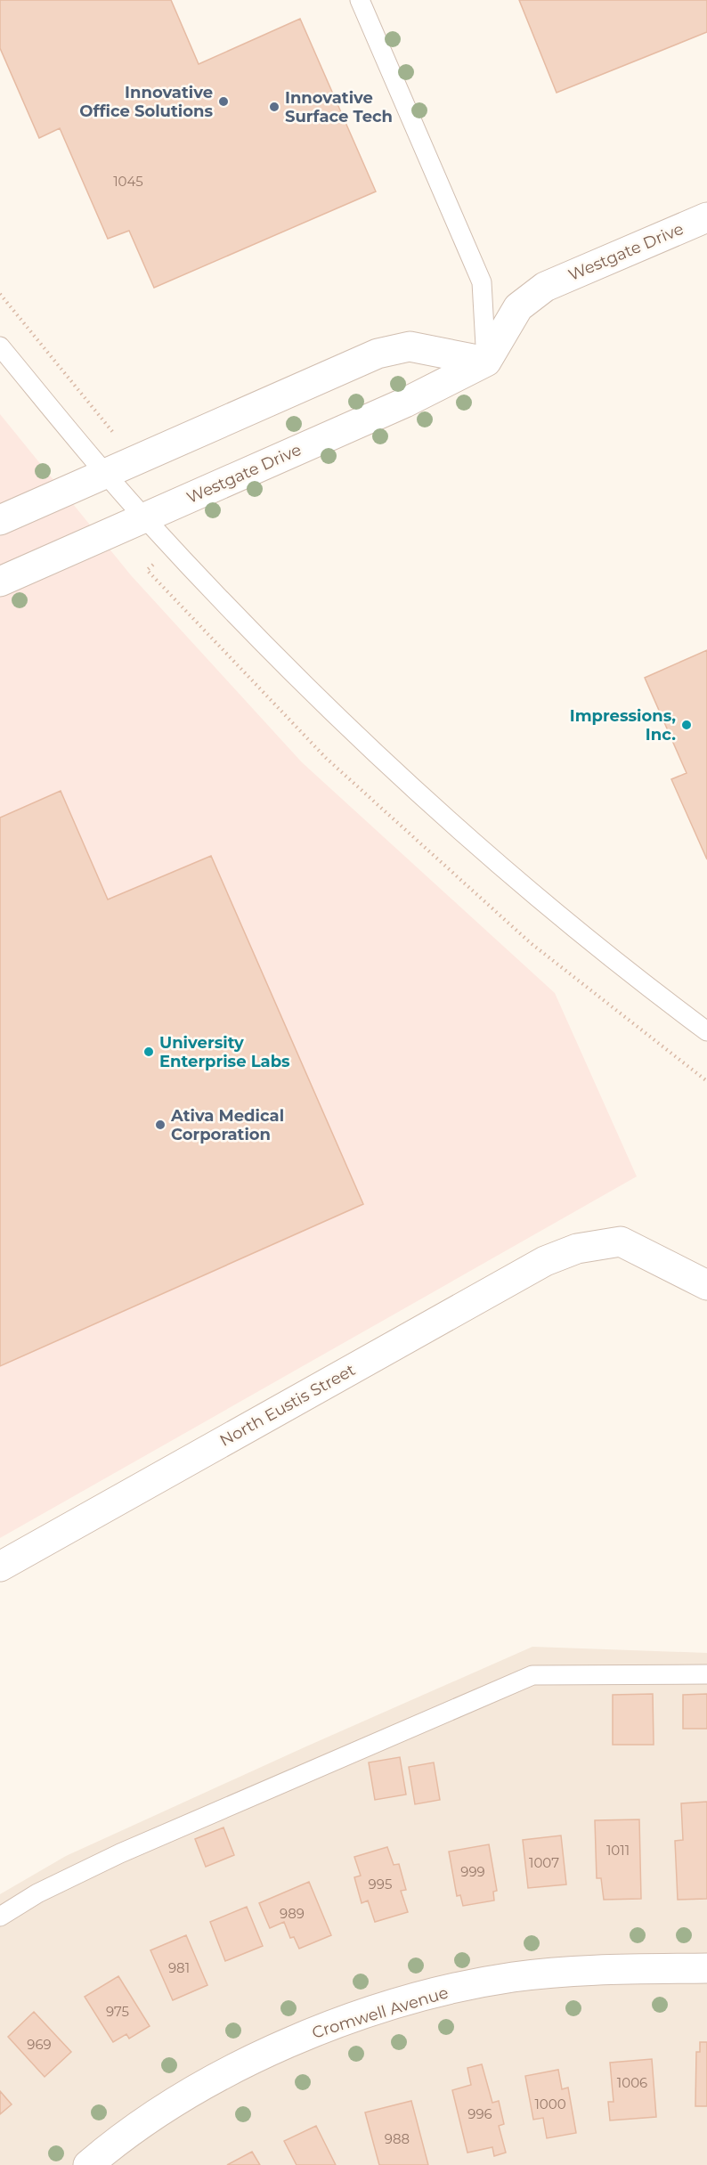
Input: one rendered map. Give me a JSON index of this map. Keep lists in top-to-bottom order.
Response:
{
  "streets": {
    "street": ["Westgate Drive", "North Eustis Street", "Cromwell Avenue"]
  },
  "places": [
    "Innovative Office Solutions",
    "Innovative Surface Tech",
    "Impressions, Inc.",
    "University Enterprise Labs",
    "Ativa Medical Corporation"
  ],
  "house_numbers": [
    "1045",
    "1011",
    "1007",
    "999",
    "995",
    "989",
    "981",
    "975",
    "969",
    "1006",
    "1000",
    "996",
    "988"
  ]
}
